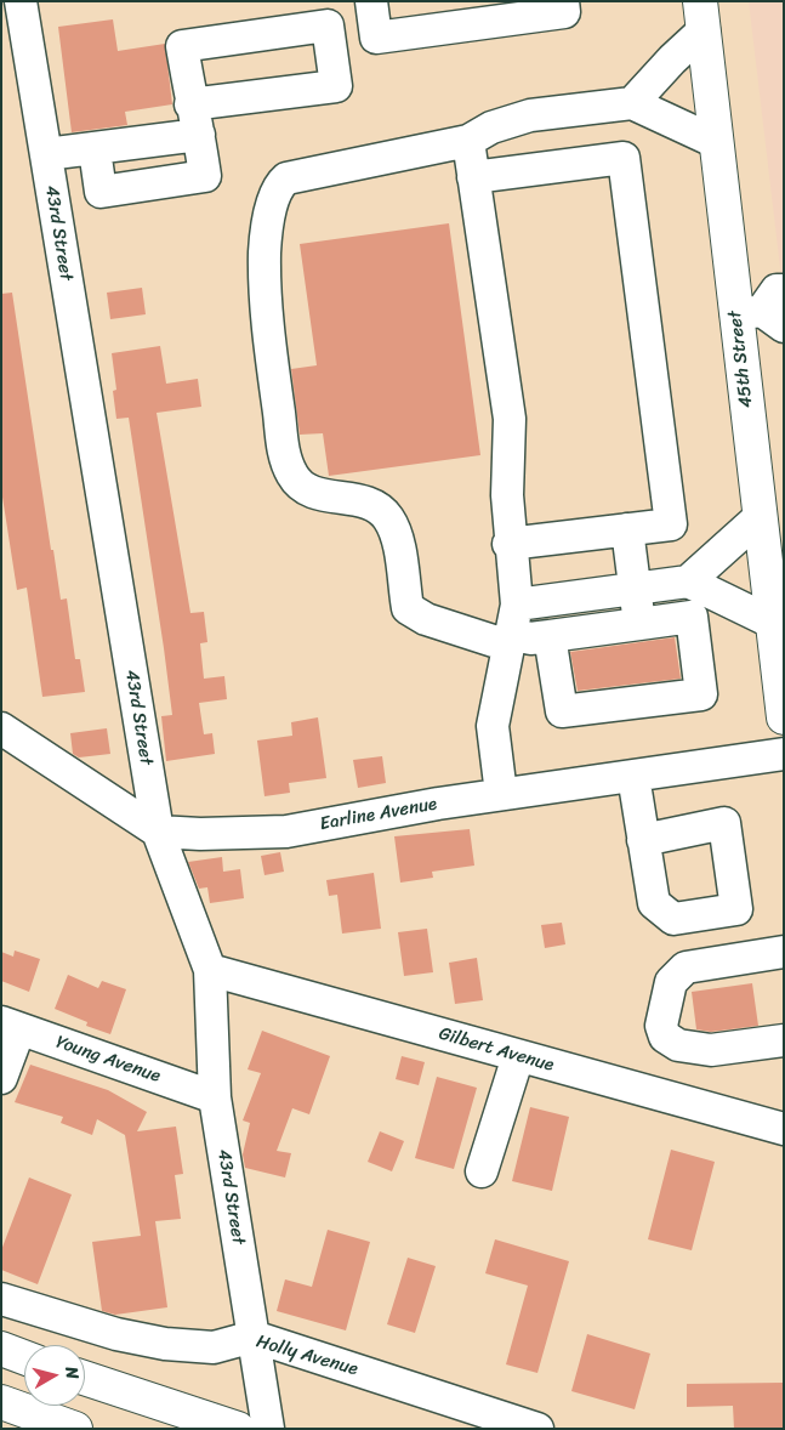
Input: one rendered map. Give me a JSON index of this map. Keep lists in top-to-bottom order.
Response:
{
  "streets": {
    "main road": ["45th Street"],
    "street": [
      "43rd Street",
      "Earline Avenue",
      "Gilbert Avenue",
      "Young Avenue",
      "Holly Avenue"
    ]
  },
  "crossings": [
    ["43rd Street", "Earline Avenue"],
    ["43rd Street", "Gilbert Avenue"],
    ["43rd Street", "Young Avenue"],
    ["43rd Street", "Holly Avenue"]
  ],
  "north": "right"
}
